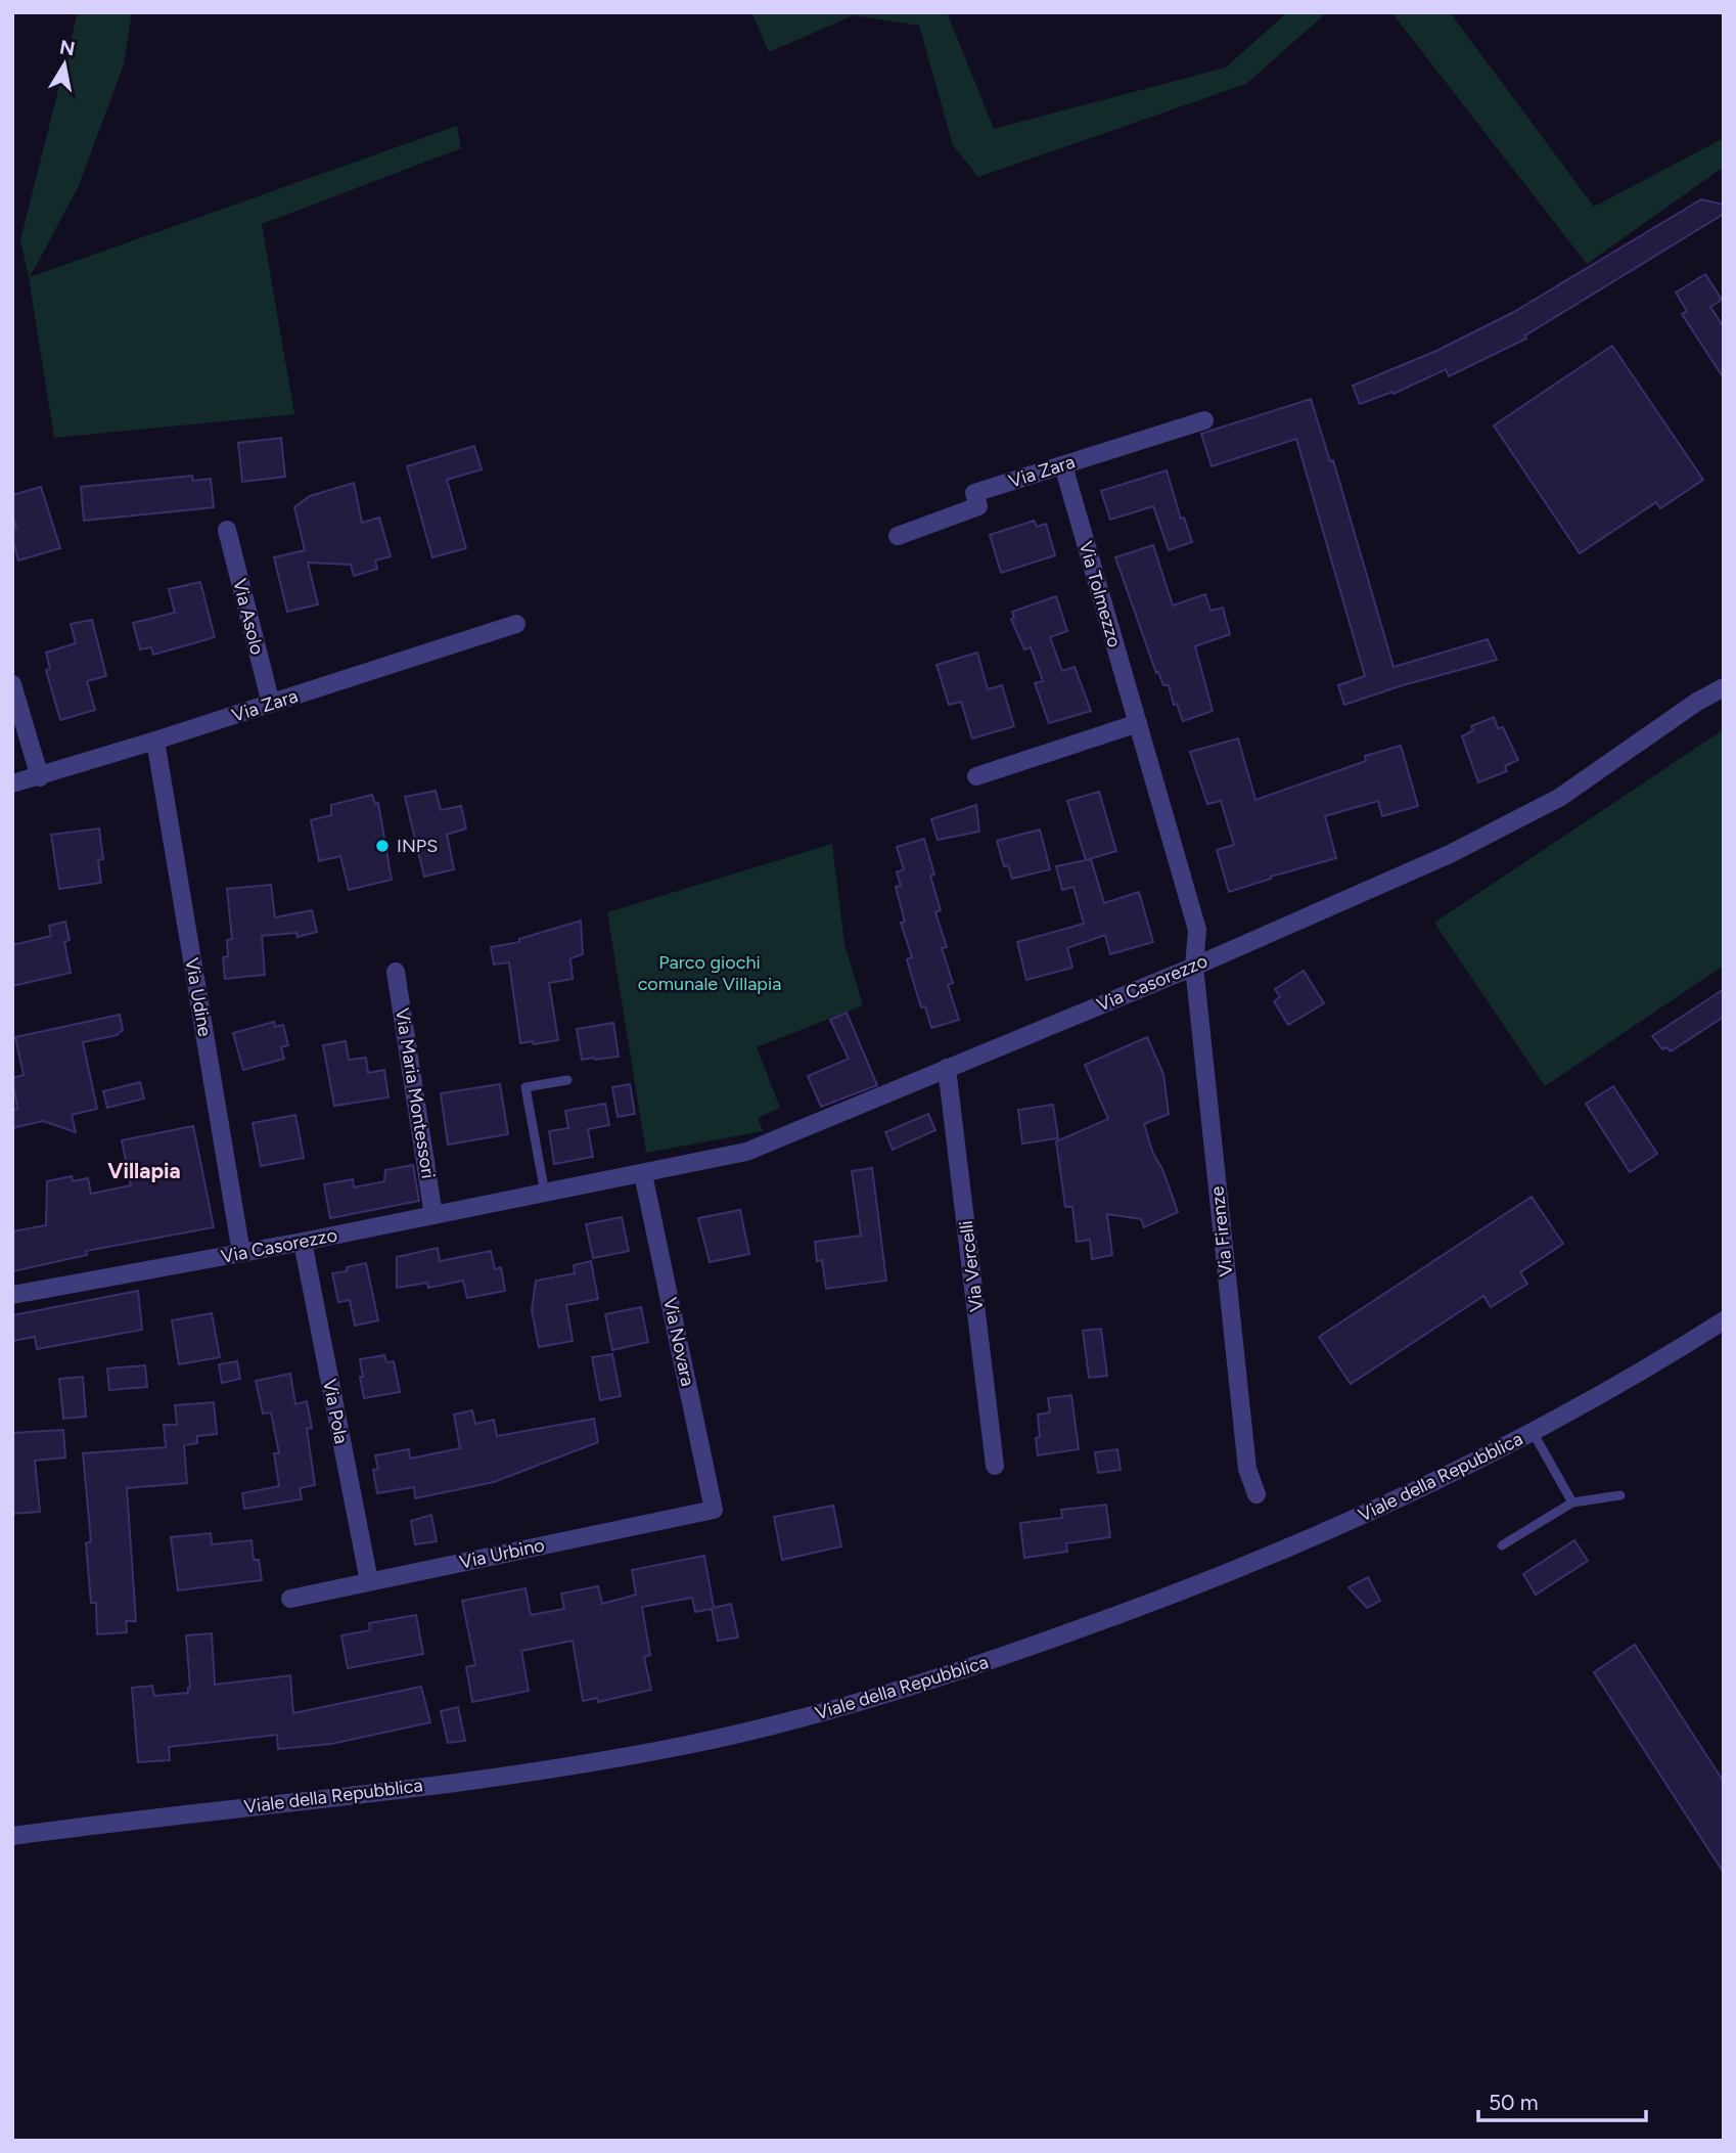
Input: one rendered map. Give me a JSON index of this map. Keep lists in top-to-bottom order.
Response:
{
  "streets": {
    "street": [
      "Via Zara",
      "Via Tolmezzo",
      "Via Asolo",
      "Via Casorezzo",
      "Via Udine",
      "Via Maria Montessori",
      "Via Firenze",
      "Via Vercelli",
      "Via Novara",
      "Via Pola",
      "Viale della Repubblica",
      "Via Urbino"
    ]
  },
  "crossings": [
    ["Via Zara", "Via Tolmezzo"],
    ["Via Zara", "Via Asolo"],
    ["Via Zara", "Via Udine"],
    ["Via Tolmezzo", "Via Casorezzo"],
    ["Via Tolmezzo", "Via Firenze"],
    ["Via Casorezzo", "Via Udine"],
    ["Via Casorezzo", "Via Maria Montessori"],
    ["Via Casorezzo", "Via Firenze"],
    ["Via Casorezzo", "Via Vercelli"],
    ["Via Casorezzo", "Via Novara"],
    ["Via Casorezzo", "Via Pola"],
    ["Via Novara", "Via Urbino"],
    ["Via Pola", "Via Urbino"]
  ],
  "districts": ["Villapia"],
  "parks": ["Parco giochi comunale Villapia"],
  "places": ["INPS"],
  "scale_bar": "50 m",
  "north": "top"
}
